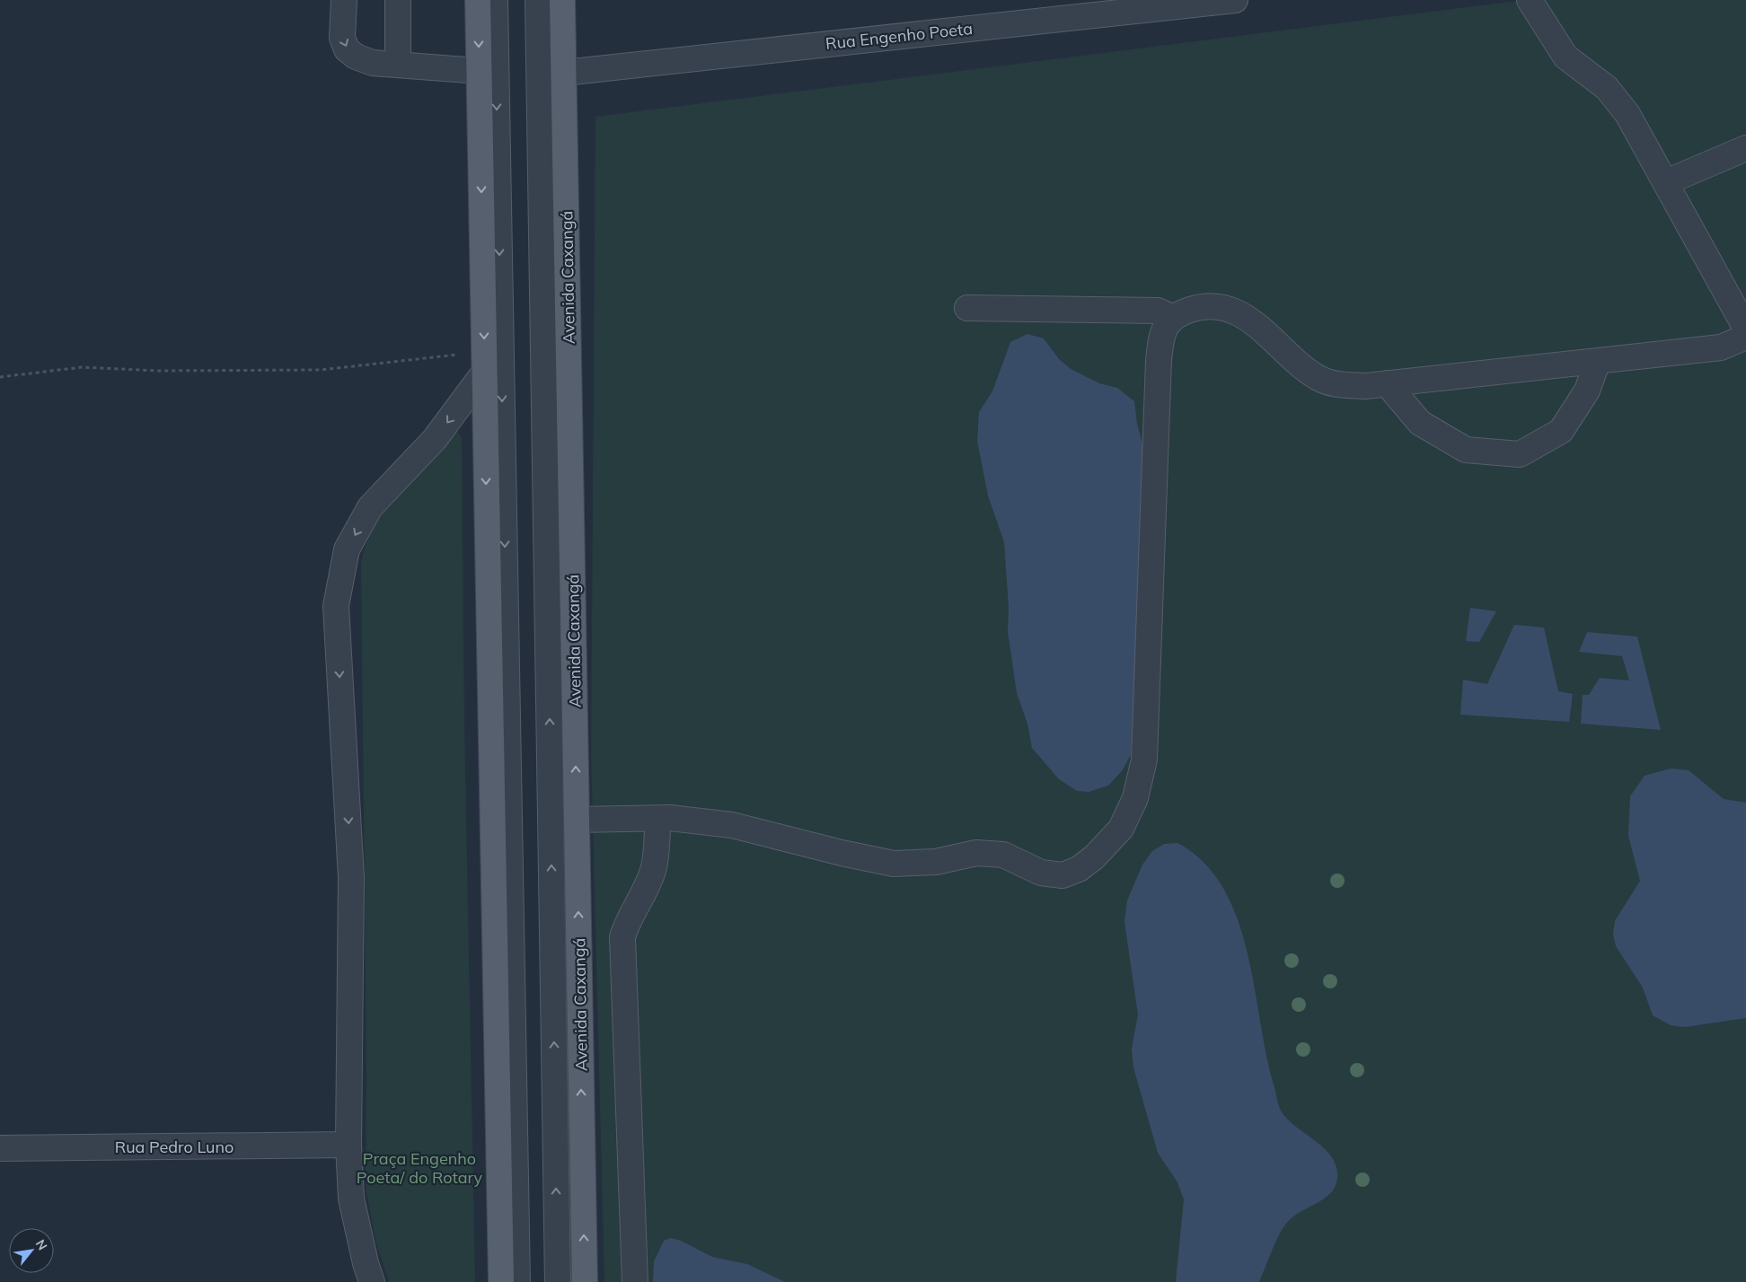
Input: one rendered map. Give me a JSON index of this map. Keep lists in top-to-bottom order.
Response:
{
  "streets": {
    "main road": ["Avenida Caxangá"],
    "street": ["Rua Engenho Poeta", "Rua Pedro Luno"]
  },
  "crossings": [
    ["Rua Engenho Poeta", "Avenida Caxangá"]
  ],
  "parks": ["Praça Engenho Poeta/ do Rotary"],
  "north": "top right"
}
